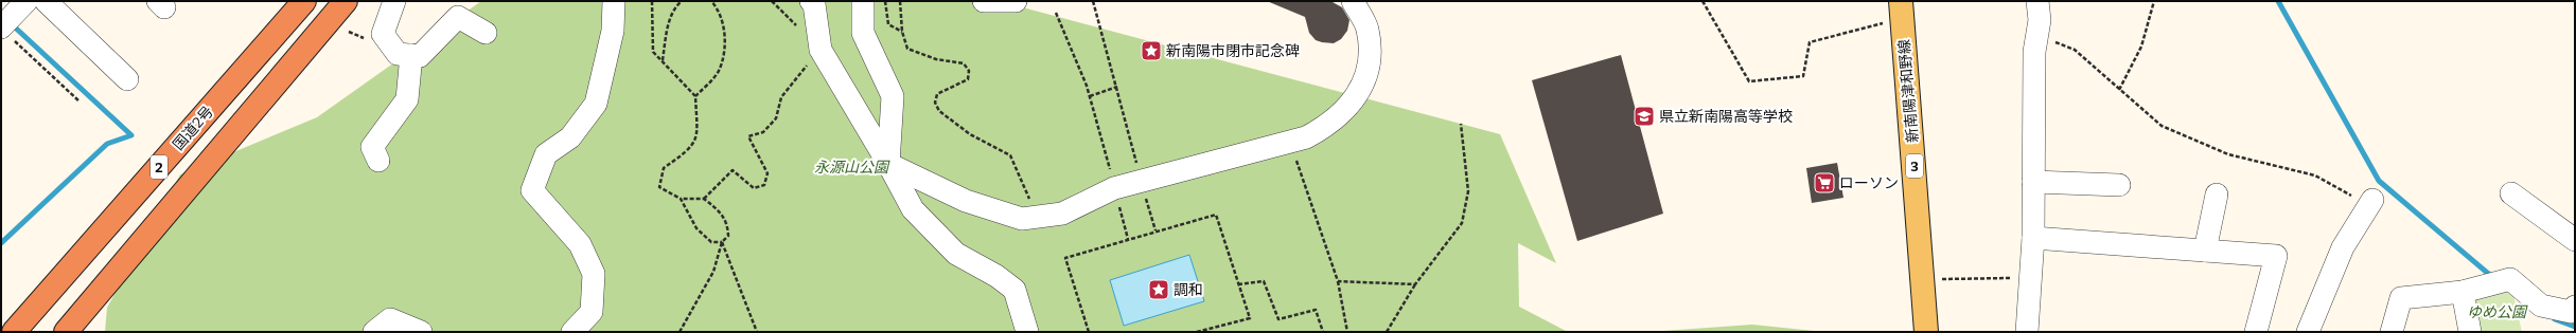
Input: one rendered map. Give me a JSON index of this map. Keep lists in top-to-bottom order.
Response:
{
  "streets": {
    "highway": ["国道2号", "2"],
    "main road": ["新南陽津和野線", "3"]
  },
  "parks": ["永源山公園", "ゆめ公園"],
  "places": {
    "place": ["新南陽市閉市記念碑", "調和"],
    "school or university": ["県立新南陽高等学校"],
    "supermarket": ["ローソン"]
  }
}
